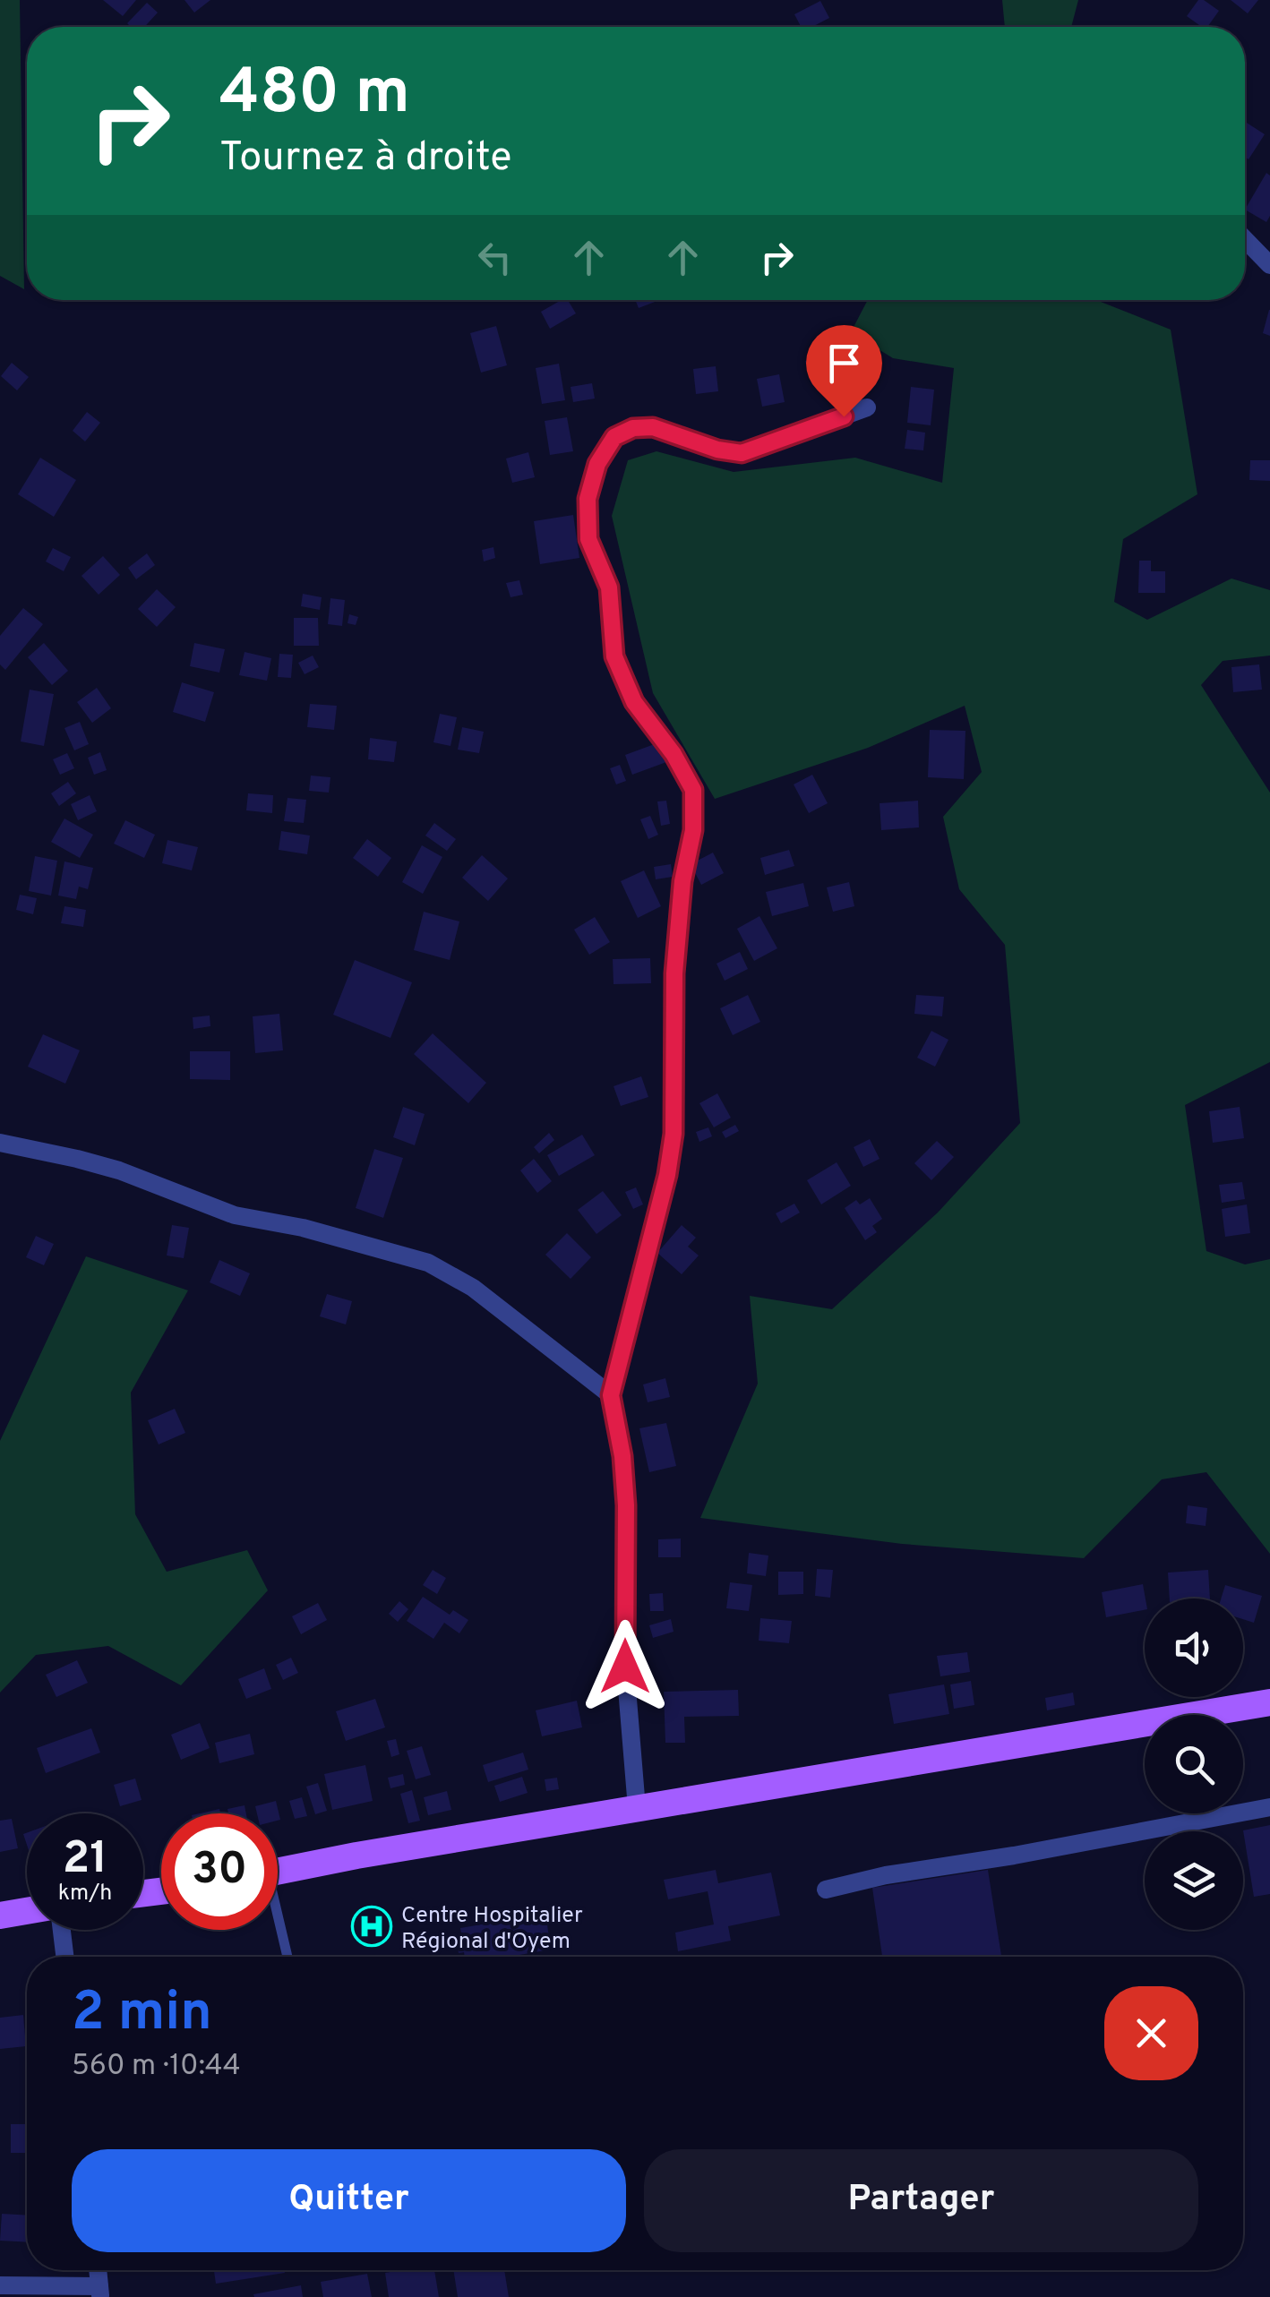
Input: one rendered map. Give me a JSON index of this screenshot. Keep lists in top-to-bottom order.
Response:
{
  "places": {
    "hospital": ["Centre Hospitalier Régional d'Oyem"]
  },
  "page": {
    "turn": ["480 m", "Tournez à droite"],
    "speed": "21 km/h",
    "limit": "30",
    "heading": ["2 min", "560 m · 10:44"],
    "buttons": ["Quitter", "Partager"]
  }
}
